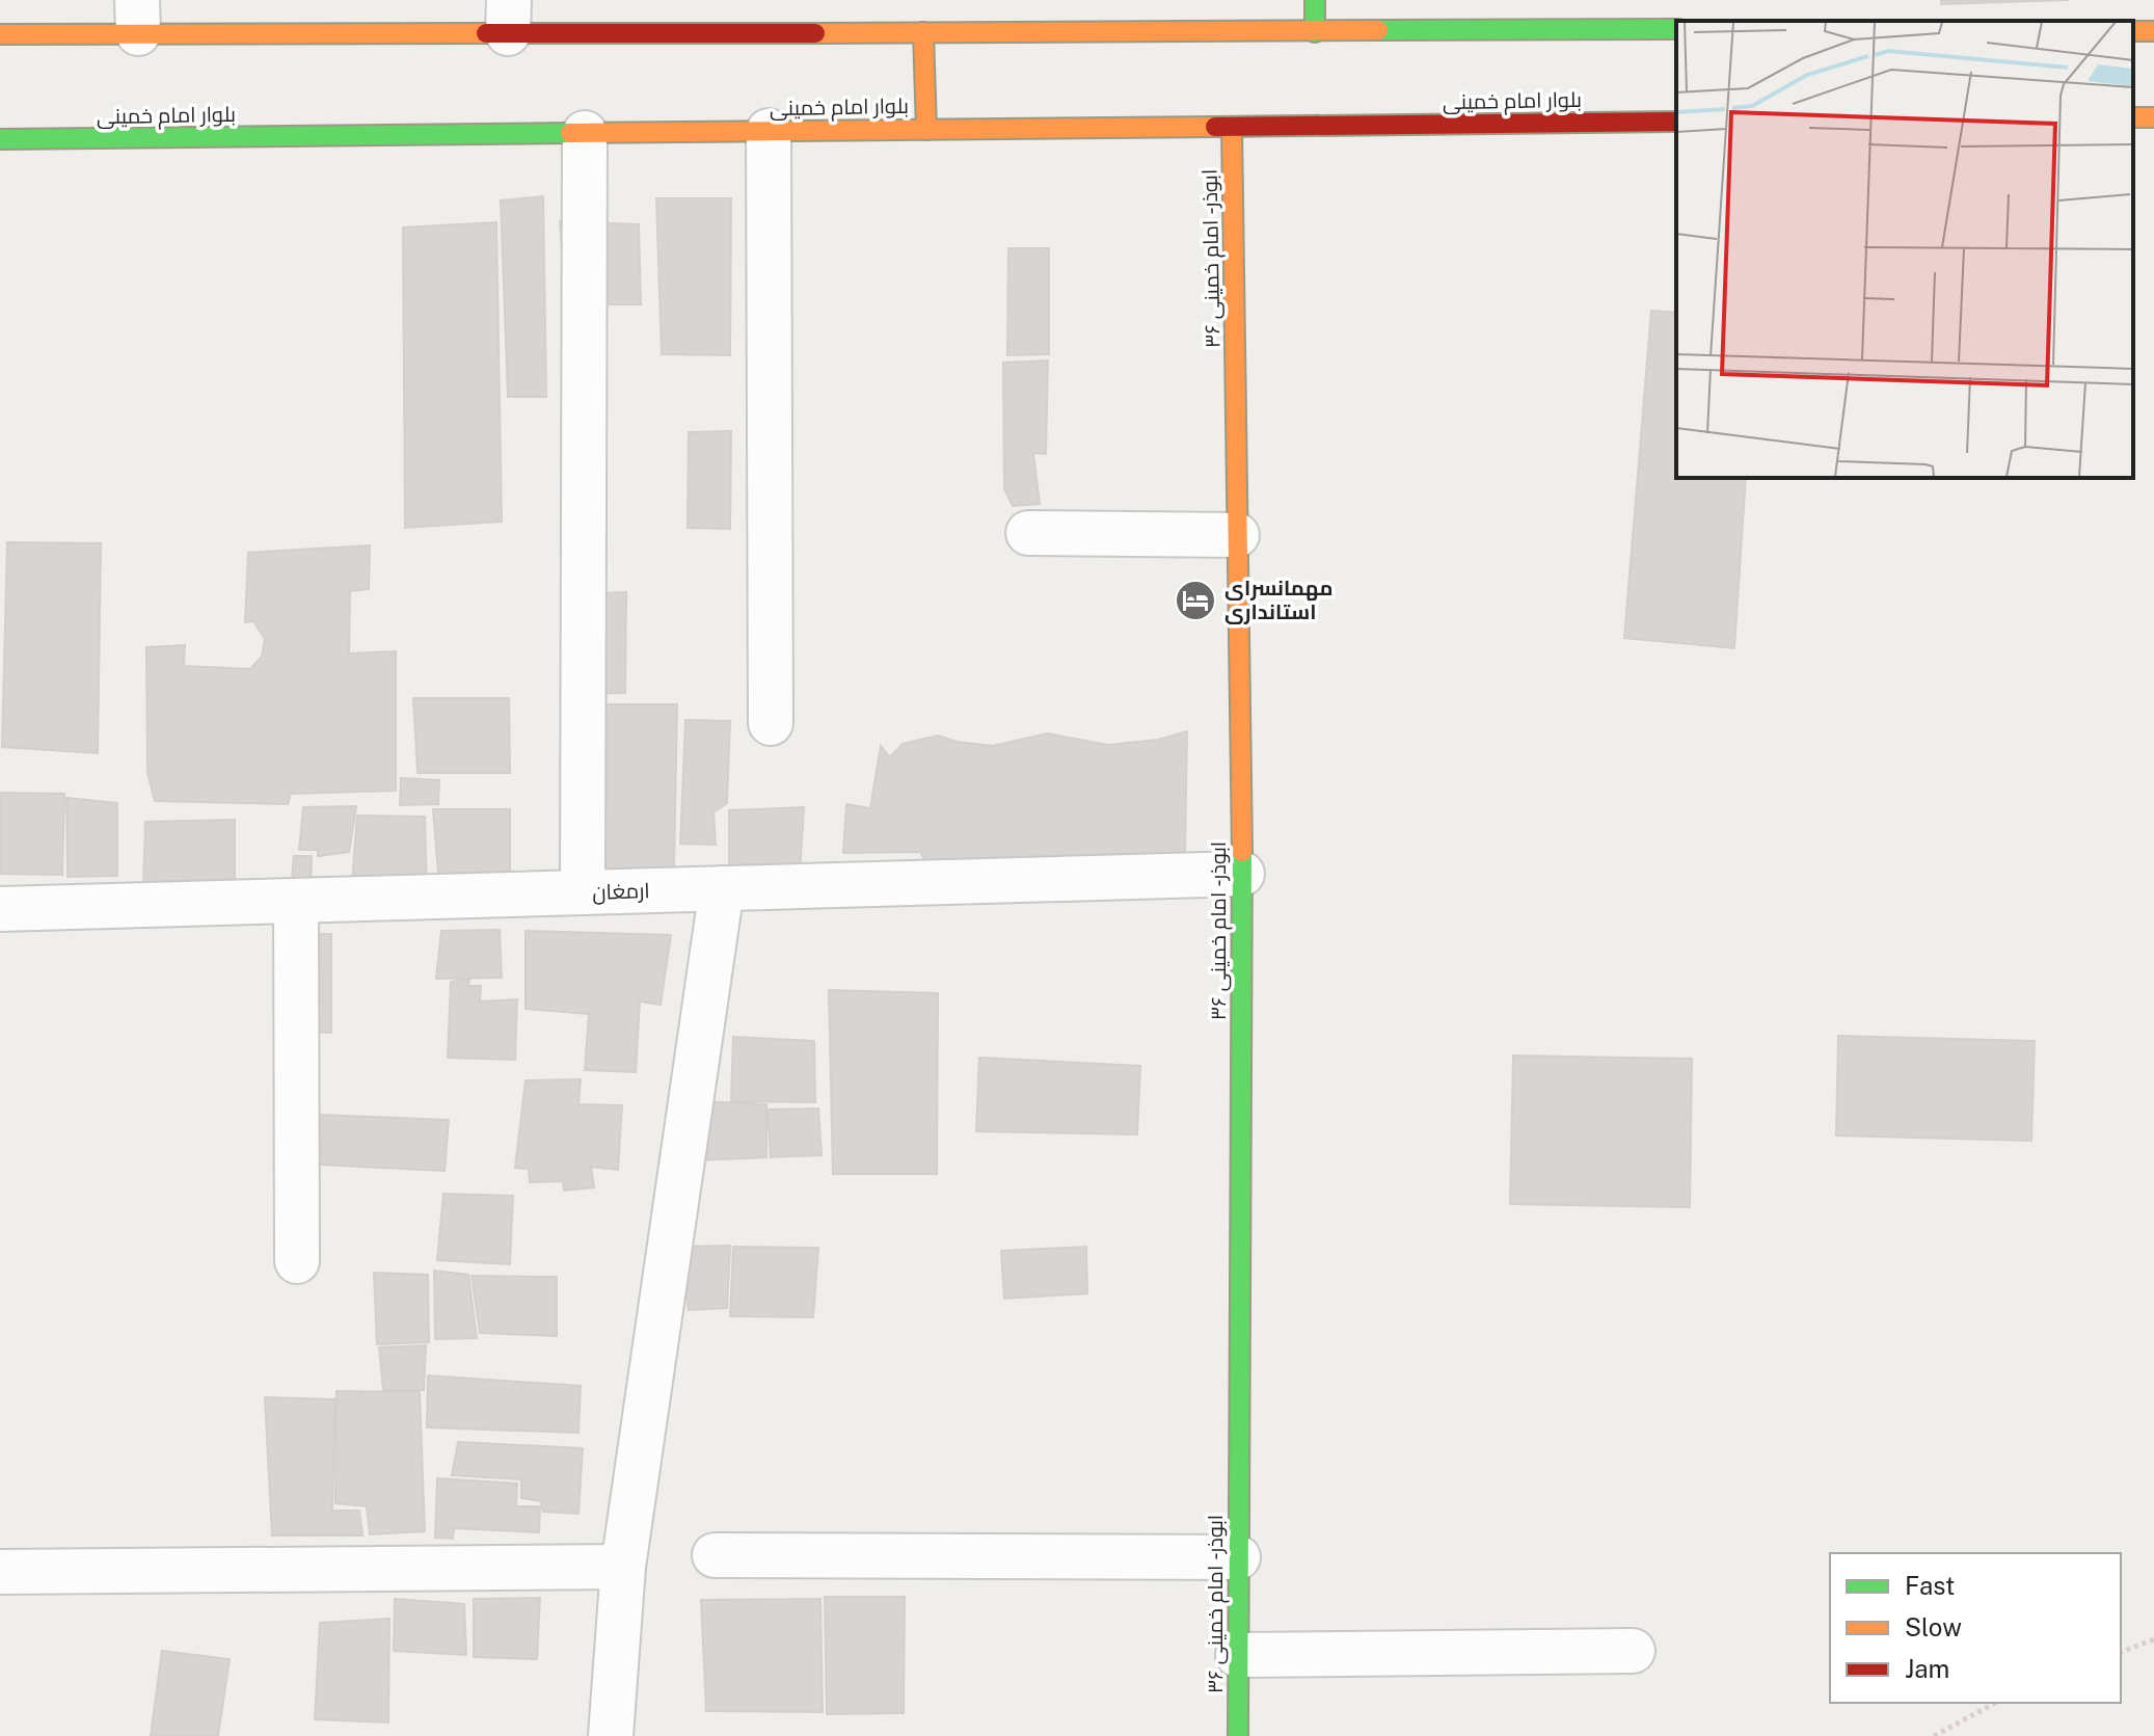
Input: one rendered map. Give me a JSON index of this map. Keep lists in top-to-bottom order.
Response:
{
  "streets": {
    "main road": ["بلوار امام خمینی", "ابوذر - امام خمینی ۳۶"],
    "street": ["ارمغان"]
  },
  "crossings": [
    ["بلوار امام خمینی", "ابوذر - امام خمینی ۳۶"],
    ["ابوذر - امام خمینی ۳۶", "ارمغان"]
  ],
  "places": {
    "hotel": ["مهمانسرای استانداری"]
  },
  "legend": ["Fast", "Slow", "Jam"]
}
